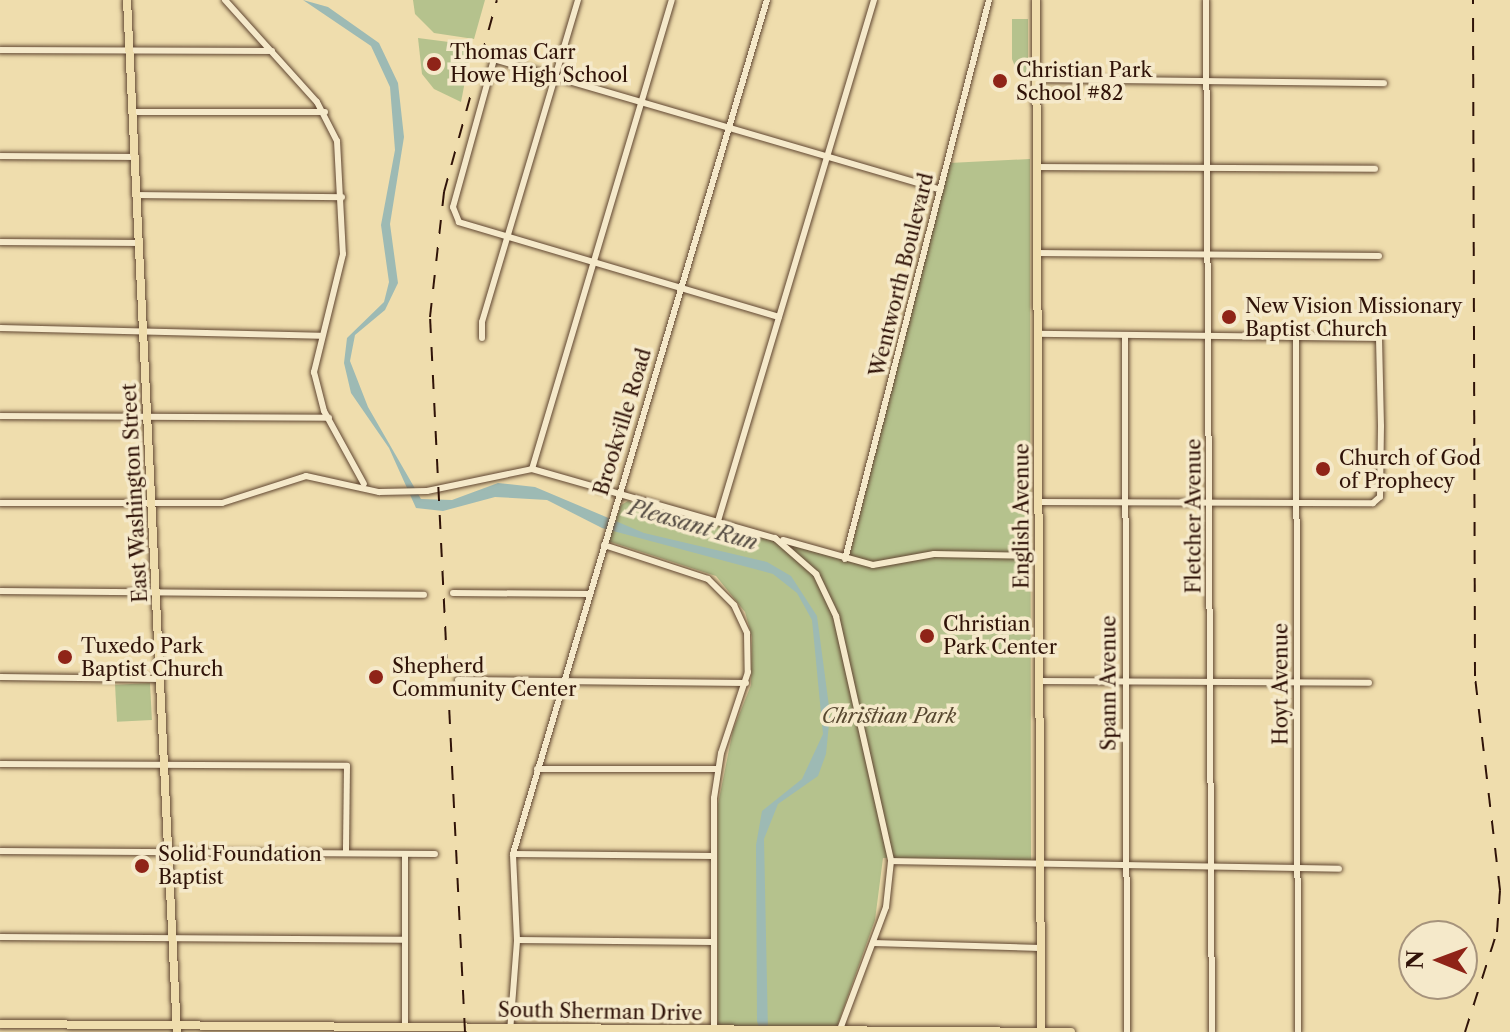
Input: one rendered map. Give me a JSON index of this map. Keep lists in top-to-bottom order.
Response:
{
  "streets": {
    "main road": ["East Washington Street", "English Avenue", "South Sherman Drive"],
    "street": [
      "Wentworth Boulevard",
      "Brookville Road",
      "Fletcher Avenue",
      "Spann Avenue",
      "Hoyt Avenue"
    ]
  },
  "crossings": [
    ["Brookville Road", "South Sherman Drive"],
    ["East Washington Street", "South Sherman Drive"],
    ["English Avenue", "South Sherman Drive"]
  ],
  "water": ["Pleasant Run"],
  "parks": ["Christian Park"],
  "places": [
    "Thomas Carr Howe High School",
    "Christian Park School #82",
    "New Vision Missionary Baptist Church",
    "Church of God of Prophecy",
    "Christian Park Center",
    "Tuxedo Park Baptist Church",
    "Shepherd Community Center",
    "Solid Foundation Baptist"
  ],
  "north": "left"
}
